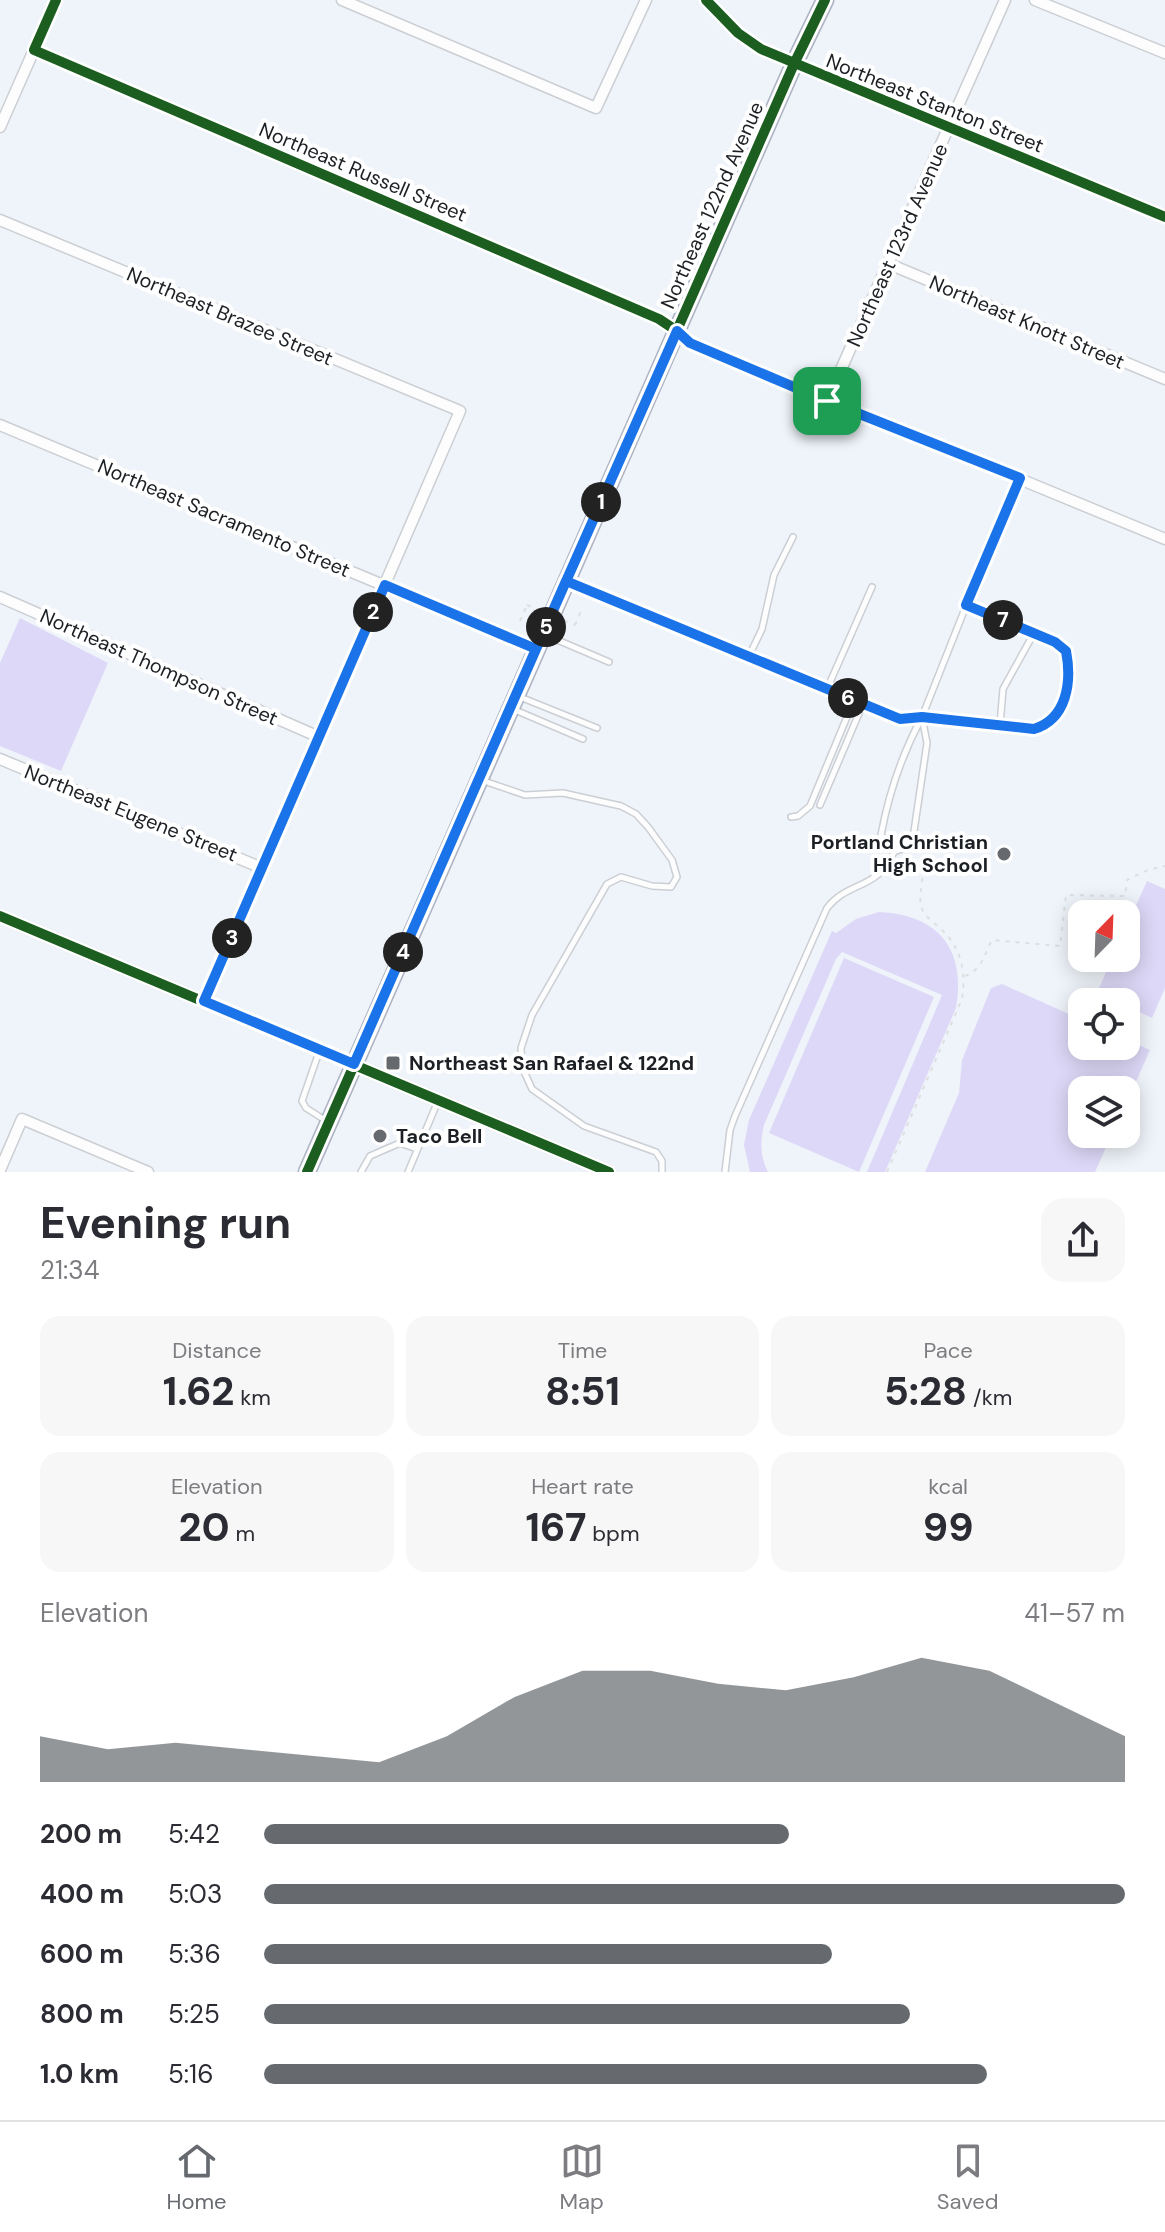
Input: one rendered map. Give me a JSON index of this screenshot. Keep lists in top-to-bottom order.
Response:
{
  "streets": {
    "main road": ["Northeast 122nd Avenue"],
    "street": [
      "Northeast Stanton Street",
      "Northeast Russell Street",
      "Northeast 123rd Avenue",
      "Northeast Brazee Street",
      "Northeast Knott Street",
      "Northeast Sacramento Street",
      "Northeast Thompson Street",
      "Northeast Eugene Street"
    ]
  },
  "crossings": [
    ["Northeast Stanton Street", "Northeast 122nd Avenue"],
    ["Northeast Stanton Street", "Northeast 123rd Avenue"],
    ["Northeast Russell Street", "Northeast 122nd Avenue"],
    ["Northeast Russell Street", "Northeast 123rd Avenue"],
    ["Northeast 122nd Avenue", "Northeast Sacramento Street"],
    ["Northeast 123rd Avenue", "Northeast Knott Street"],
    ["Northeast Brazee Street", "Northeast Sacramento Street"]
  ],
  "places": {
    "other": ["Portland Christian High School", "Taco Bell"],
    "transit": ["Northeast San Rafael & 122nd"]
  },
  "north": "top right",
  "page": {
    "pins": [
      "1",
      "2",
      "7",
      "5",
      "6",
      "3",
      "4"
    ],
    "heading": ["Evening run", "21:34"],
    "stats": [
      ["Distance", "1.62 km"],
      ["Time", "8:51"],
      ["Pace", "5:28 /km"],
      ["Elevation", "20 m"],
      ["Heart rate", "167 bpm"],
      ["kcal", "99"]
    ],
    "chart": ["Elevation", "41–57 m"],
    "list": [
      {
        "name": "200 m",
        "note": "5:42"
      },
      {
        "name": "400 m",
        "note": "5:03"
      },
      {
        "name": "600 m",
        "note": "5:36"
      },
      {
        "name": "800 m",
        "note": "5:25"
      },
      {
        "name": "1.0 km",
        "note": "5:16"
      }
    ],
    "tabs": ["Home", "Map", "Saved"]
  }
}
